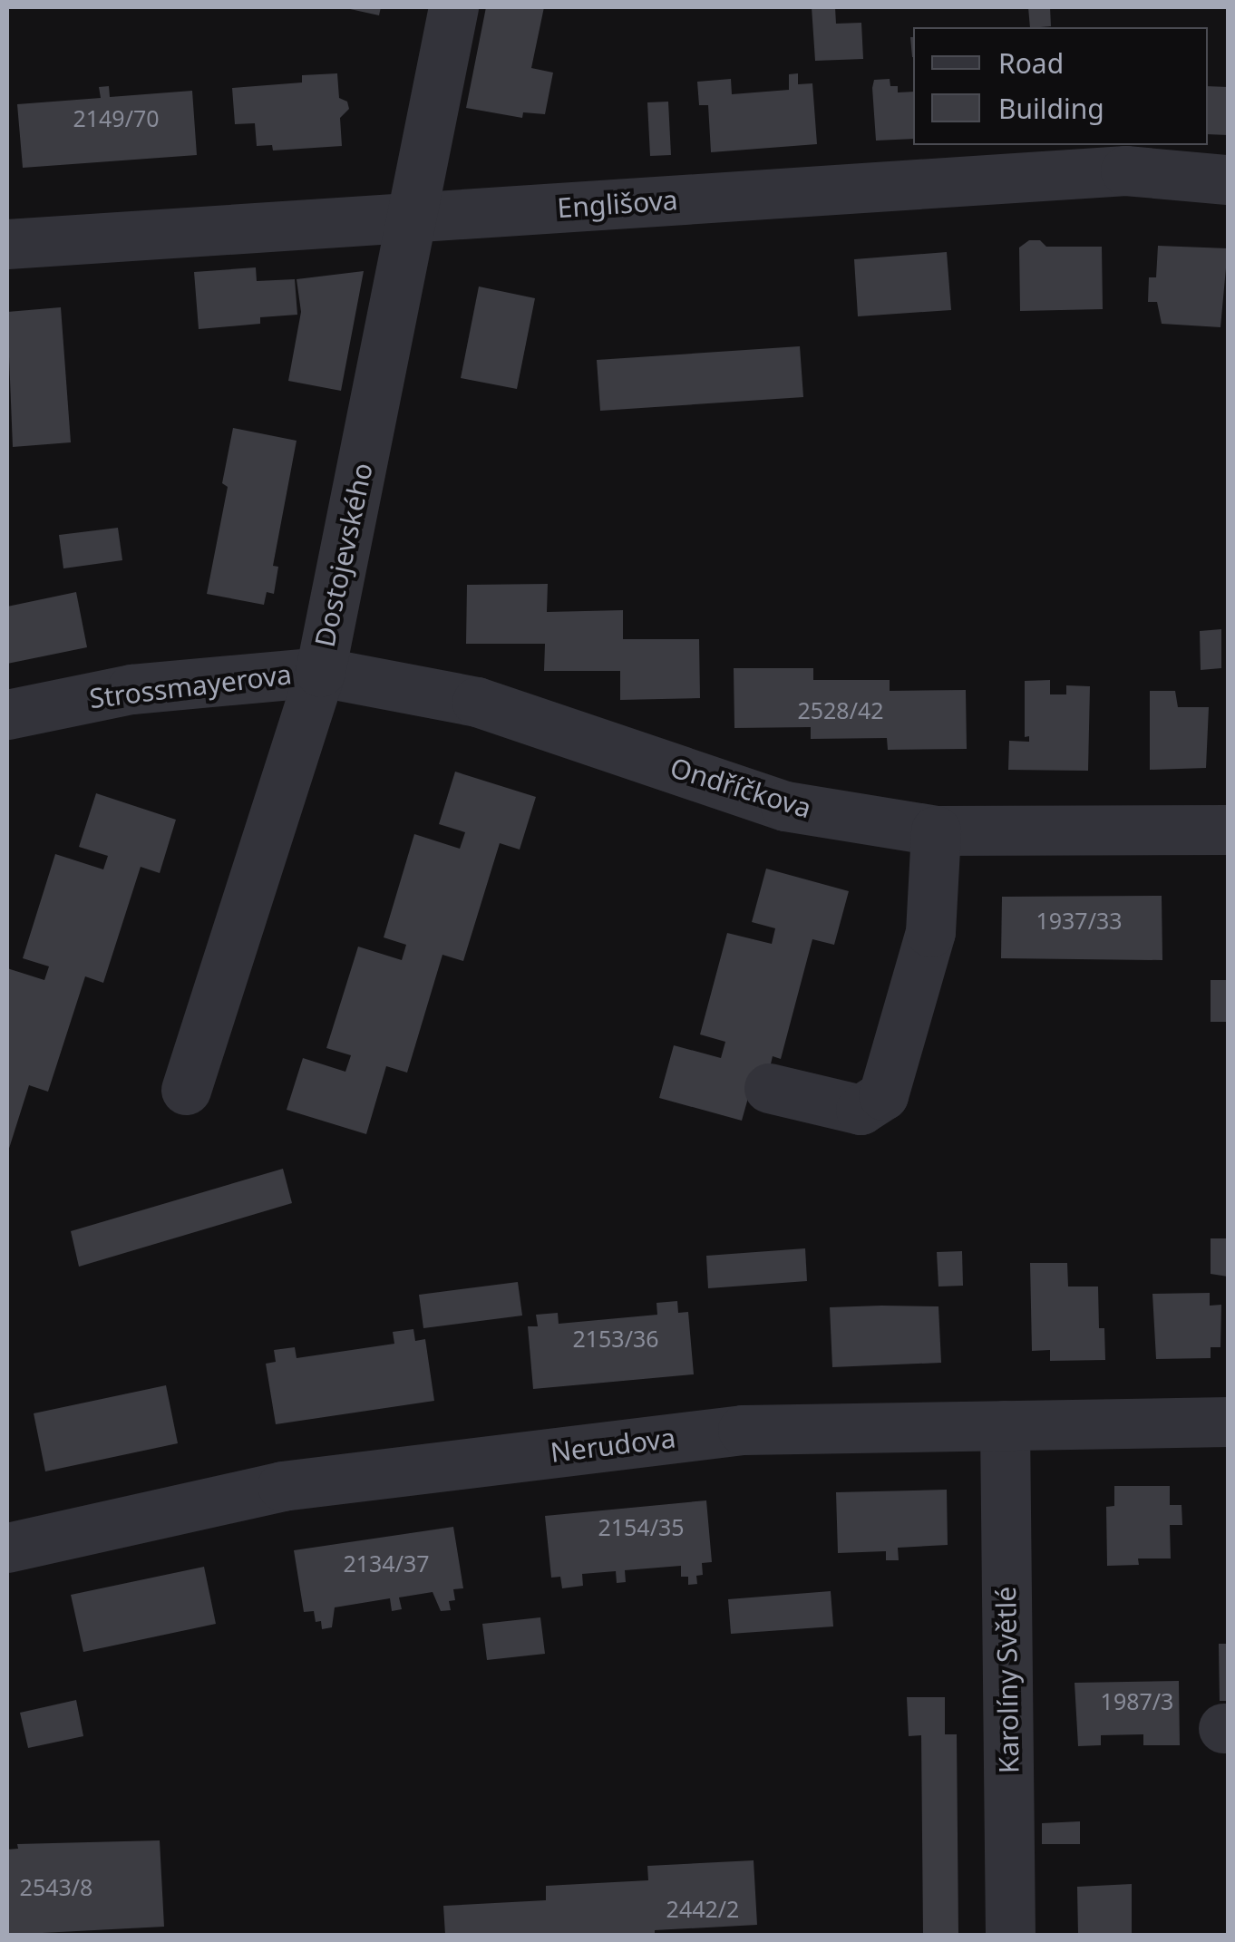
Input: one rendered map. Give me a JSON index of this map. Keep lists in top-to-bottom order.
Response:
{
  "streets": {
    "street": [
      "Englišova",
      "Dostojevského",
      "Strossmayerova",
      "Ondříčkova",
      "Nerudova",
      "Karolíny Světlé"
    ]
  },
  "crossings": [
    ["Englišova", "Dostojevského"],
    ["Dostojevského", "Strossmayerova"],
    ["Dostojevského", "Ondříčkova"],
    ["Strossmayerova", "Ondříčkova"],
    ["Nerudova", "Karolíny Světlé"]
  ],
  "house_numbers": [
    "2149/70",
    "2528/42",
    "1937/33",
    "2153/36",
    "2154/35",
    "2134/37",
    "1987/3",
    "2543/8",
    "2442/2"
  ],
  "legend": ["Road", "Building"]
}
